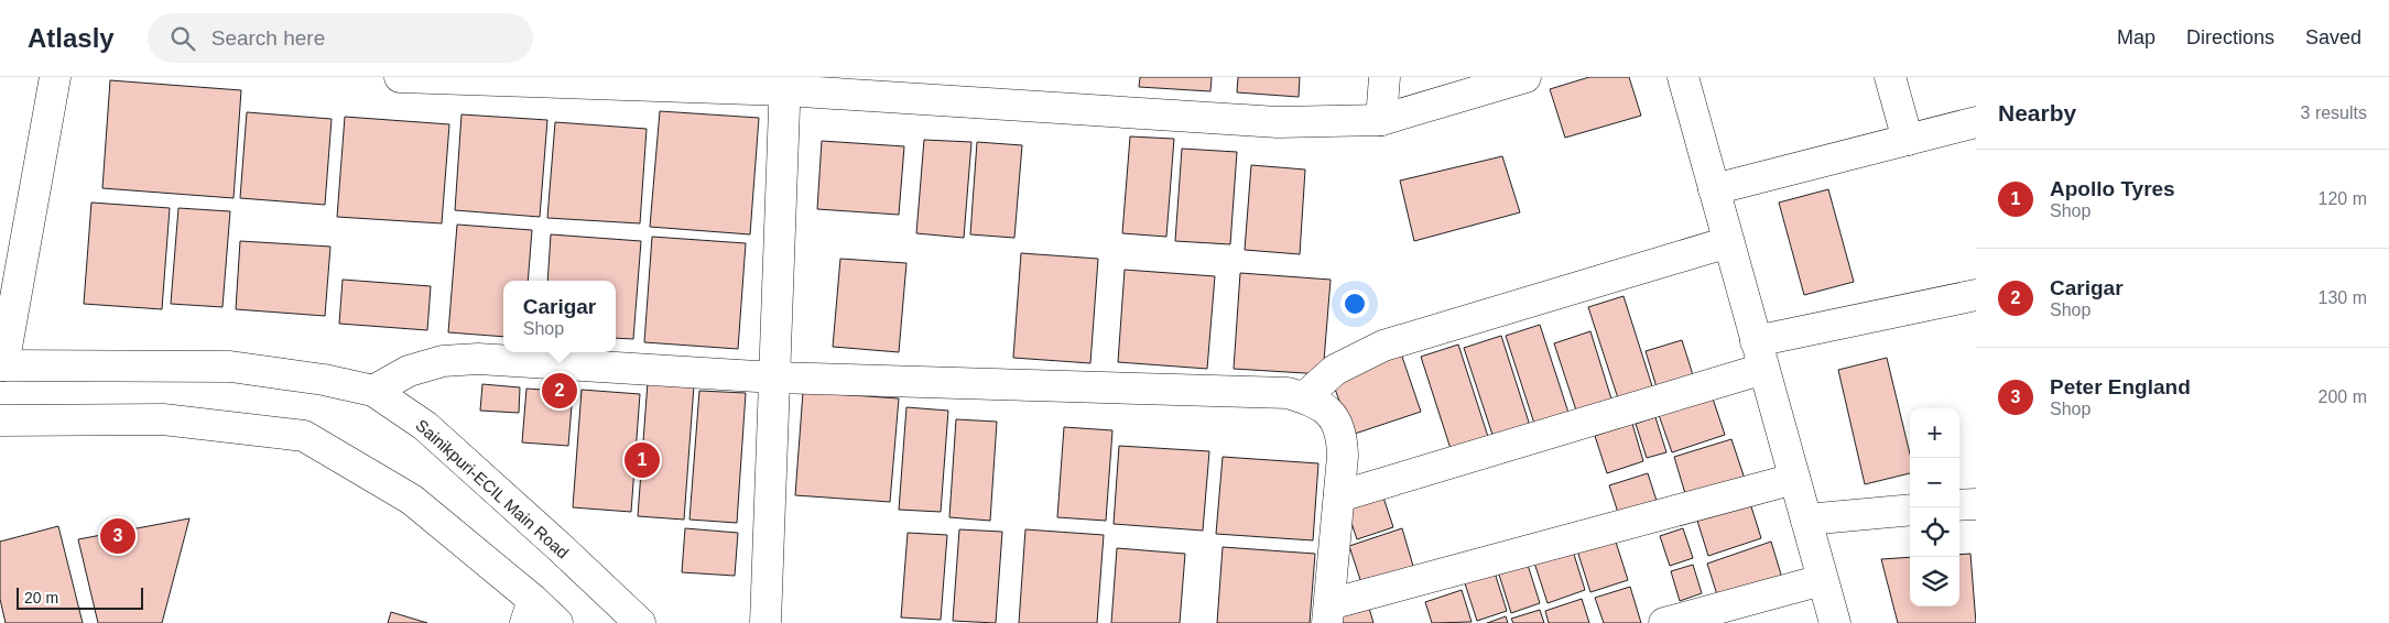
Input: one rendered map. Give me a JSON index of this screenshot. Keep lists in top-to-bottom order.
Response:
{
  "streets": {
    "street": ["Sainikpuri-ECIL Main Road"]
  },
  "scale_bar": "20 m",
  "page": {
    "header": "Atlasly",
    "search": "Search here",
    "nav": ["Map", "Directions", "Saved"],
    "heading": ["Nearby", "3 results"],
    "list": [
      {
        "mark": "1",
        "name": "Apollo Tyres",
        "note": "Shop",
        "value": "120 m"
      },
      {
        "mark": "2",
        "name": "Carigar",
        "note": "Shop",
        "value": "130 m"
      },
      {
        "mark": "3",
        "name": "Peter England",
        "note": "Shop",
        "value": "200 m"
      }
    ],
    "popup": ["Carigar", "Shop"],
    "pins": ["2", "1", "3"],
    "map_buttons": ["+", "−"],
    "scale": "20 m"
  }
}
